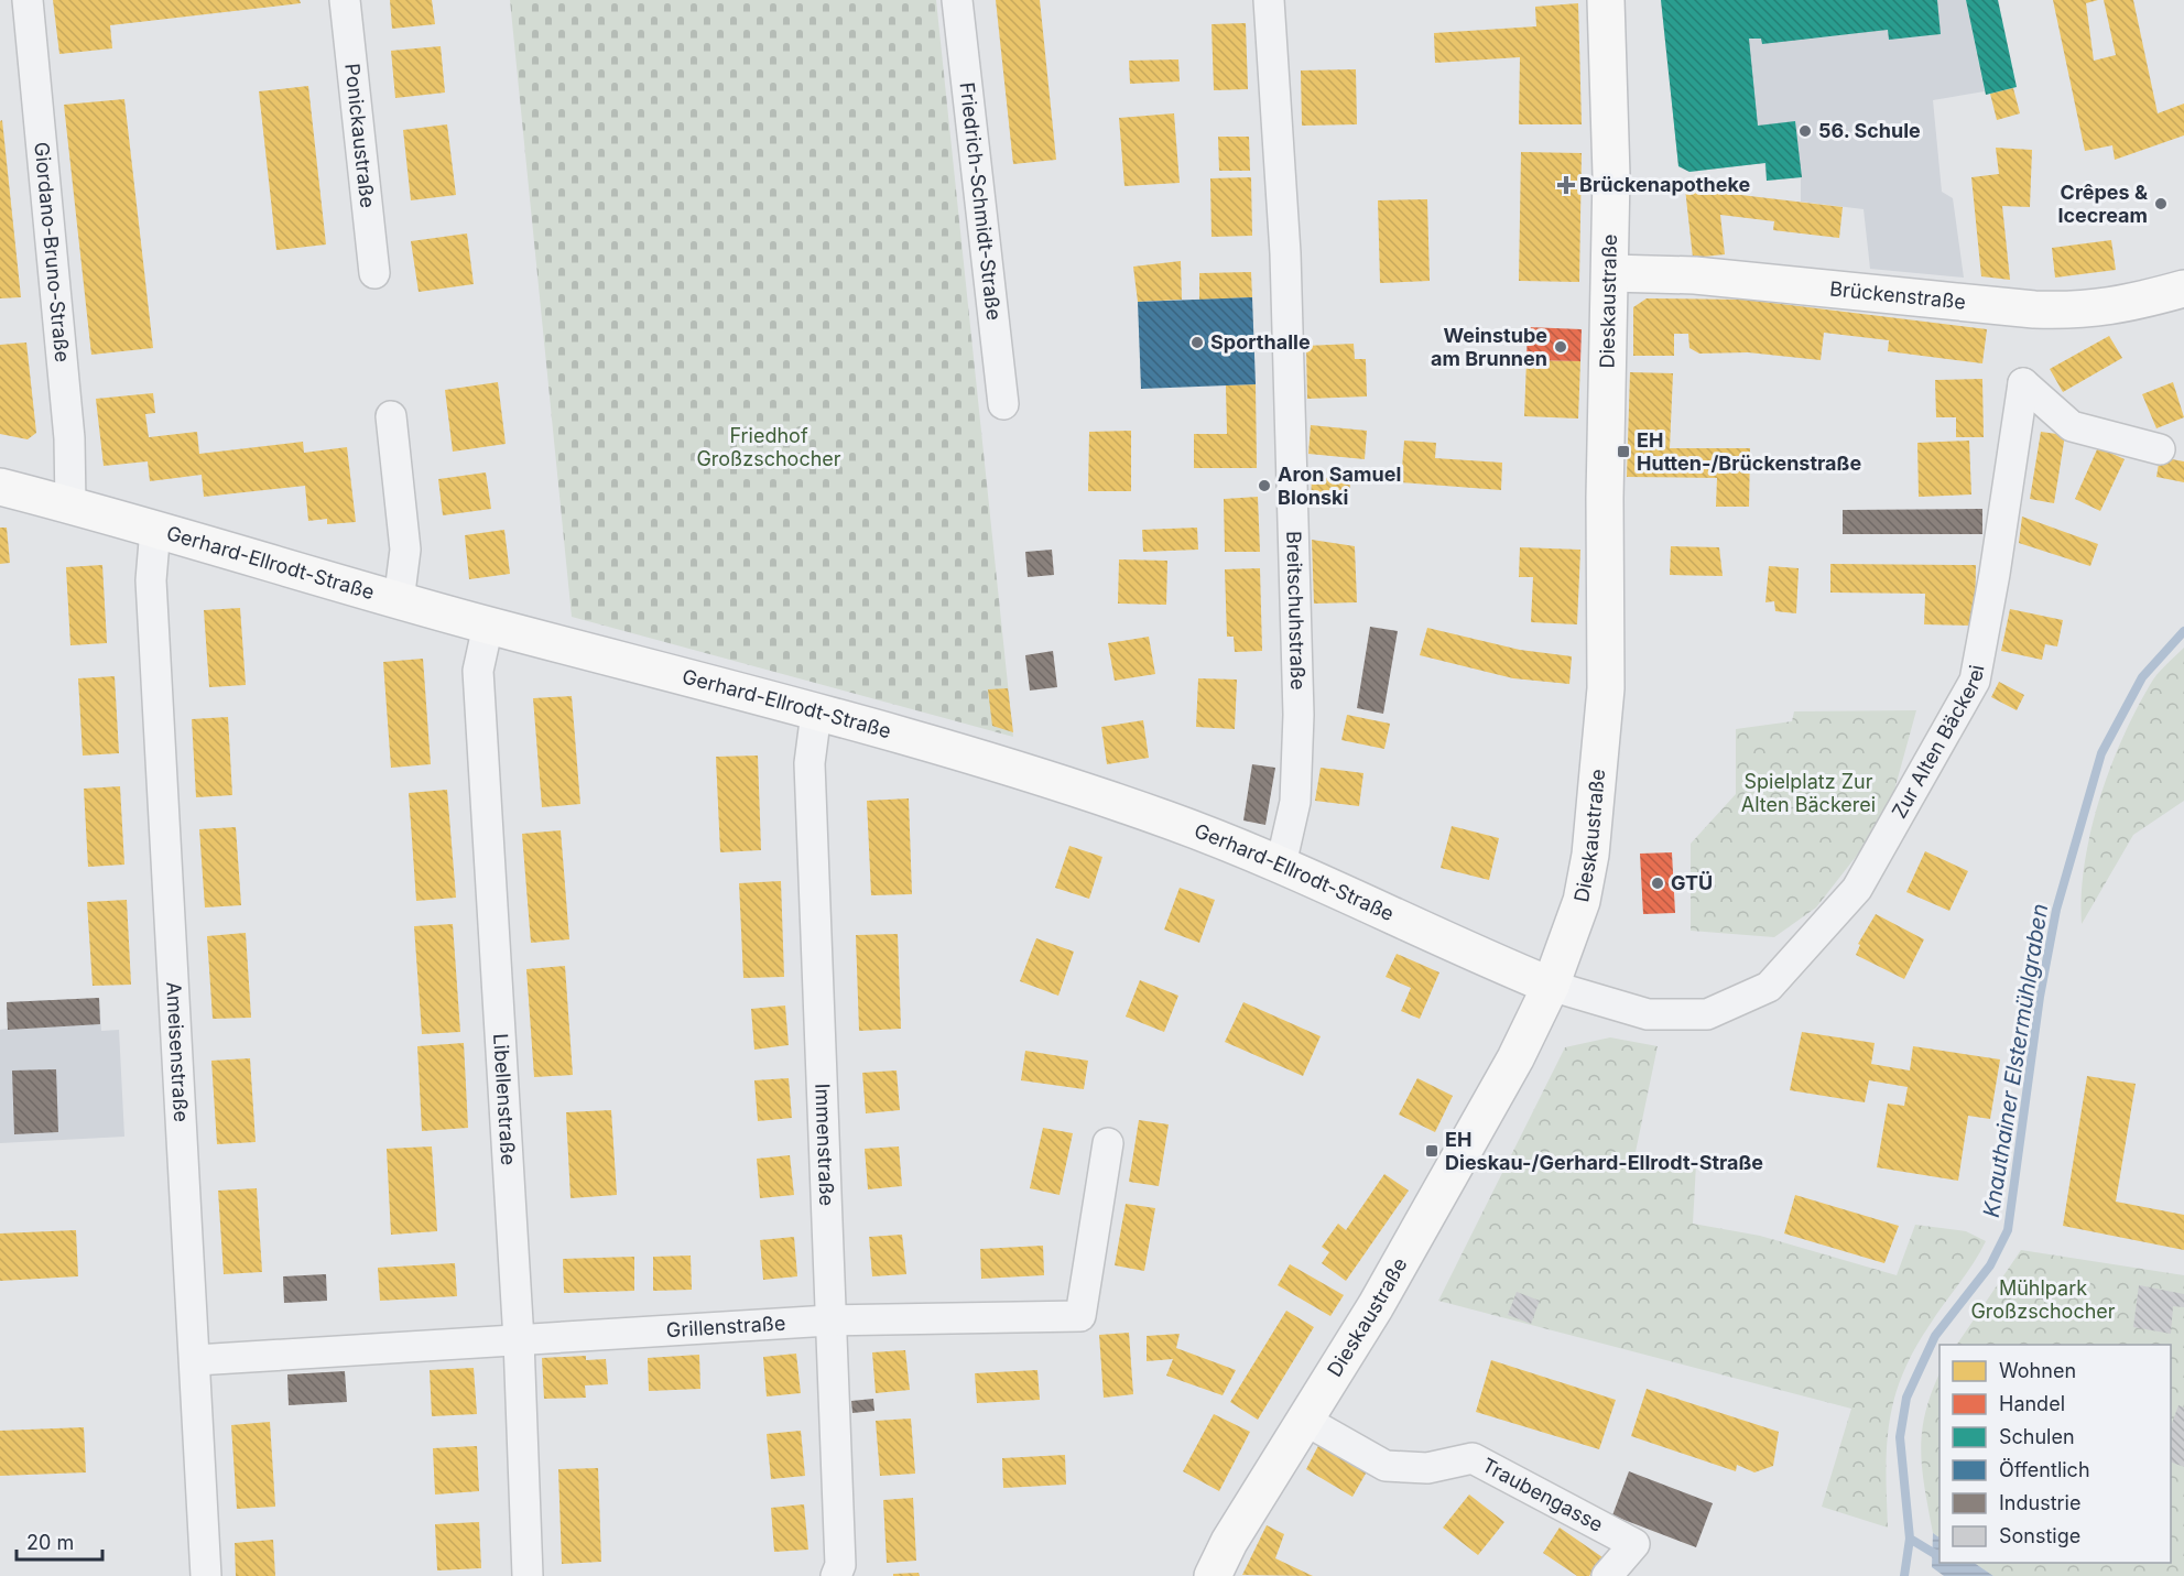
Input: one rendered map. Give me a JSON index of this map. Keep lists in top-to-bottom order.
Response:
{
  "streets": {
    "main road": ["Brückenstraße", "Dieskaustraße", "Gerhard-Ellrodt-Straße"],
    "street": [
      "Ponickaustraße",
      "Friedrich-Schmidt-Straße",
      "Giordano-Bruno-Straße",
      "Breitschuhstraße",
      "Zur Alten Bäckerei",
      "Ameisenstraße",
      "Libellenstraße",
      "Immenstraße",
      "Grillenstraße",
      "Traubengasse"
    ]
  },
  "crossings": [
    ["Giordano-Bruno-Straße", "Gerhard-Ellrodt-Straße"],
    ["Brückenstraße", "Dieskaustraße"],
    ["Dieskaustraße", "Gerhard-Ellrodt-Straße"],
    ["Dieskaustraße", "Zur Alten Bäckerei"],
    ["Dieskaustraße", "Traubengasse"],
    ["Gerhard-Ellrodt-Straße", "Breitschuhstraße"],
    ["Gerhard-Ellrodt-Straße", "Zur Alten Bäckerei"],
    ["Gerhard-Ellrodt-Straße", "Ameisenstraße"],
    ["Gerhard-Ellrodt-Straße", "Libellenstraße"],
    ["Gerhard-Ellrodt-Straße", "Immenstraße"],
    ["Ameisenstraße", "Grillenstraße"],
    ["Libellenstraße", "Grillenstraße"],
    ["Immenstraße", "Grillenstraße"]
  ],
  "water": ["Knauthainer Elstermühlgraben"],
  "parks": ["Friedhof Großzschocher", "Spielplatz Zur Alten Bäckerei", "Mühlpark Großzschocher"],
  "places": {
    "other": [
      "56. Schule",
      "Crêpes & Icecream",
      "Sporthalle",
      "Weinstube am Brunnen",
      "Aron Samuel Blonski",
      "GTÜ"
    ],
    "health": ["Brückenapotheke"],
    "transit": ["EH Hutten-/Brückenstraße", "EH Dieskau-/Gerhard-Ellrodt-Straße"]
  },
  "legend": [
    "Wohnen",
    "Handel",
    "Schulen",
    "Öffentlich",
    "Industrie",
    "Sonstige"
  ],
  "scale_bar": "20 m"
}
